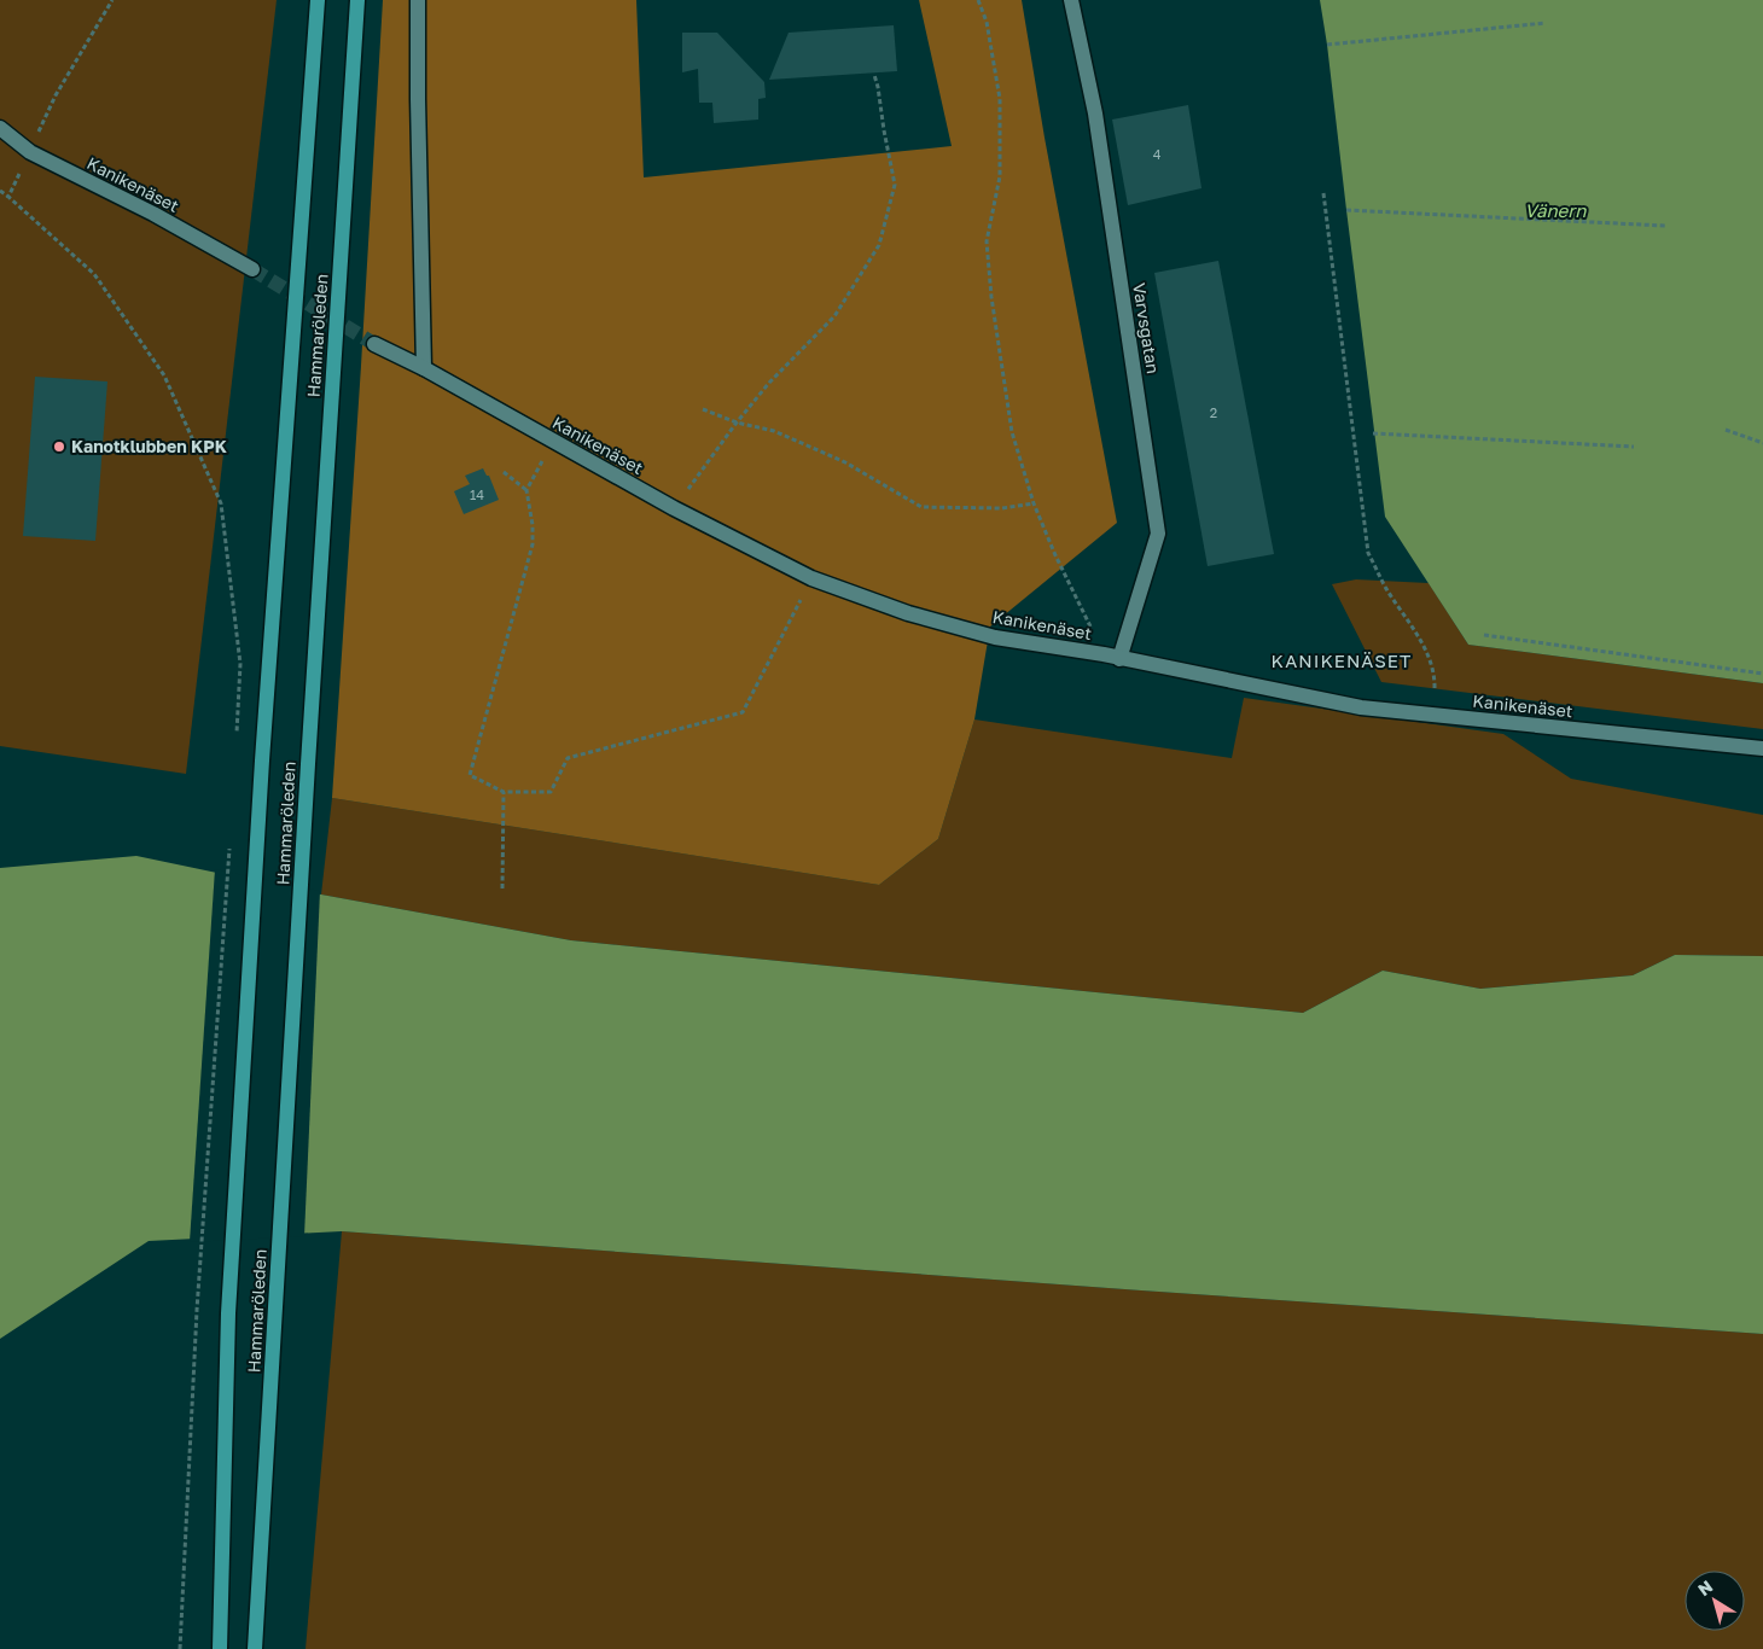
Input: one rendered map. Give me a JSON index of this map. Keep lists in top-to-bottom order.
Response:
{
  "streets": {
    "main road": ["Hammaröleden"],
    "street": ["Kanikenäset", "Varvsgatan"]
  },
  "crossings": [
    ["Kanikenäset", "Varvsgatan"]
  ],
  "districts": ["KANIKENÄSET"],
  "water": ["Vänern"],
  "places": ["Kanotklubben KPK"],
  "house_numbers": ["4", "2", "14"],
  "north": "top left"
}
